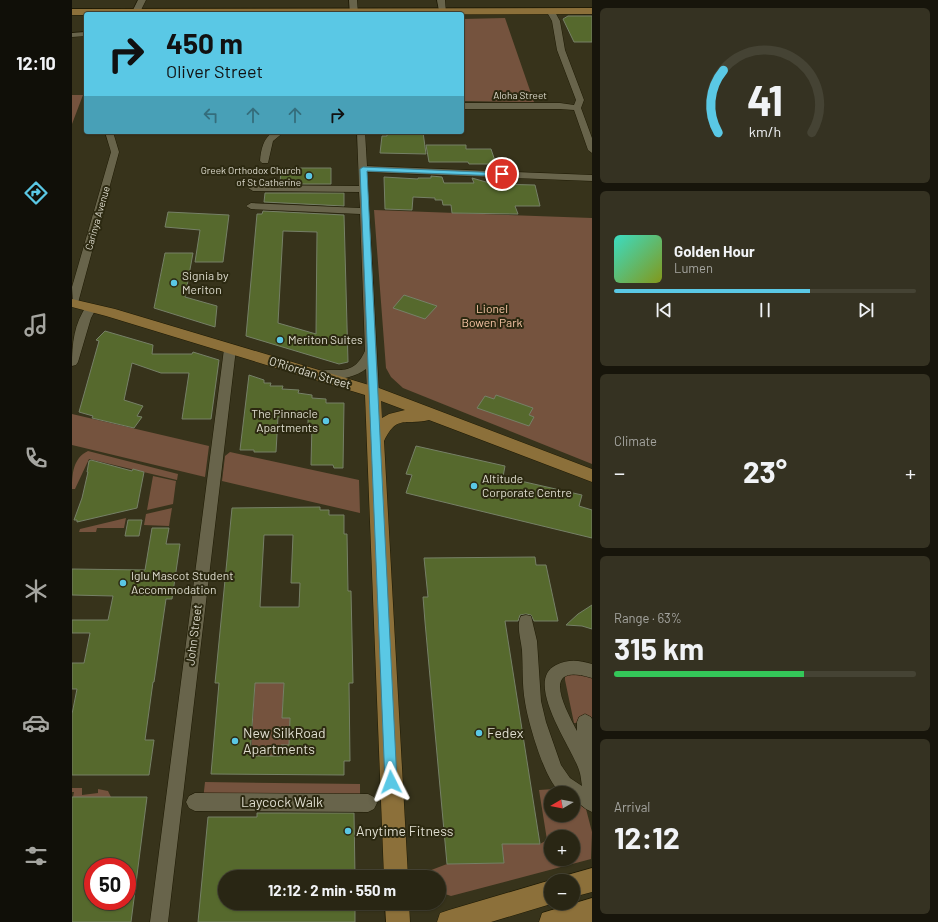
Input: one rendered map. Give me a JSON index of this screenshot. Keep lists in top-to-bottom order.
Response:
{
  "streets": {
    "main road": ["O'Riordan Street"],
    "street": [
      "Aloha Street",
      "Carinya Avenue",
      "John Street",
      "Laycock Walk"
    ]
  },
  "crossings": [
    ["Carinya Avenue", "O'Riordan Street"],
    ["O'Riordan Street", "John Street"]
  ],
  "parks": ["Lionel Bowen Park"],
  "places": [
    "Greek Orthodox Church of St Catherine",
    "Signia by Meriton",
    "Meriton Suites",
    "The Pinnacle Apartments",
    "Altitude Corporate Centre",
    "Iglu Mascot Student Accommodation",
    "Fedex",
    "New SilkRoad Apartments",
    "Anytime Fitness"
  ],
  "north": "left",
  "page": {
    "tabs": "12:10",
    "turn": ["450 m", "Oliver Street"],
    "song": ["Golden Hour", "Lumen"],
    "tile": [
      "Climate",
      ["Range · 63%", "315 km"],
      ["Arrival", "12:12"]
    ],
    "heat": ["−", "23°", "+"],
    "map_buttons": ["+", "−"],
    "limit": "50",
    "trip": "12:12 · 2 min · 550 m",
    "gauge": ["41", "km/h"]
  }
}
